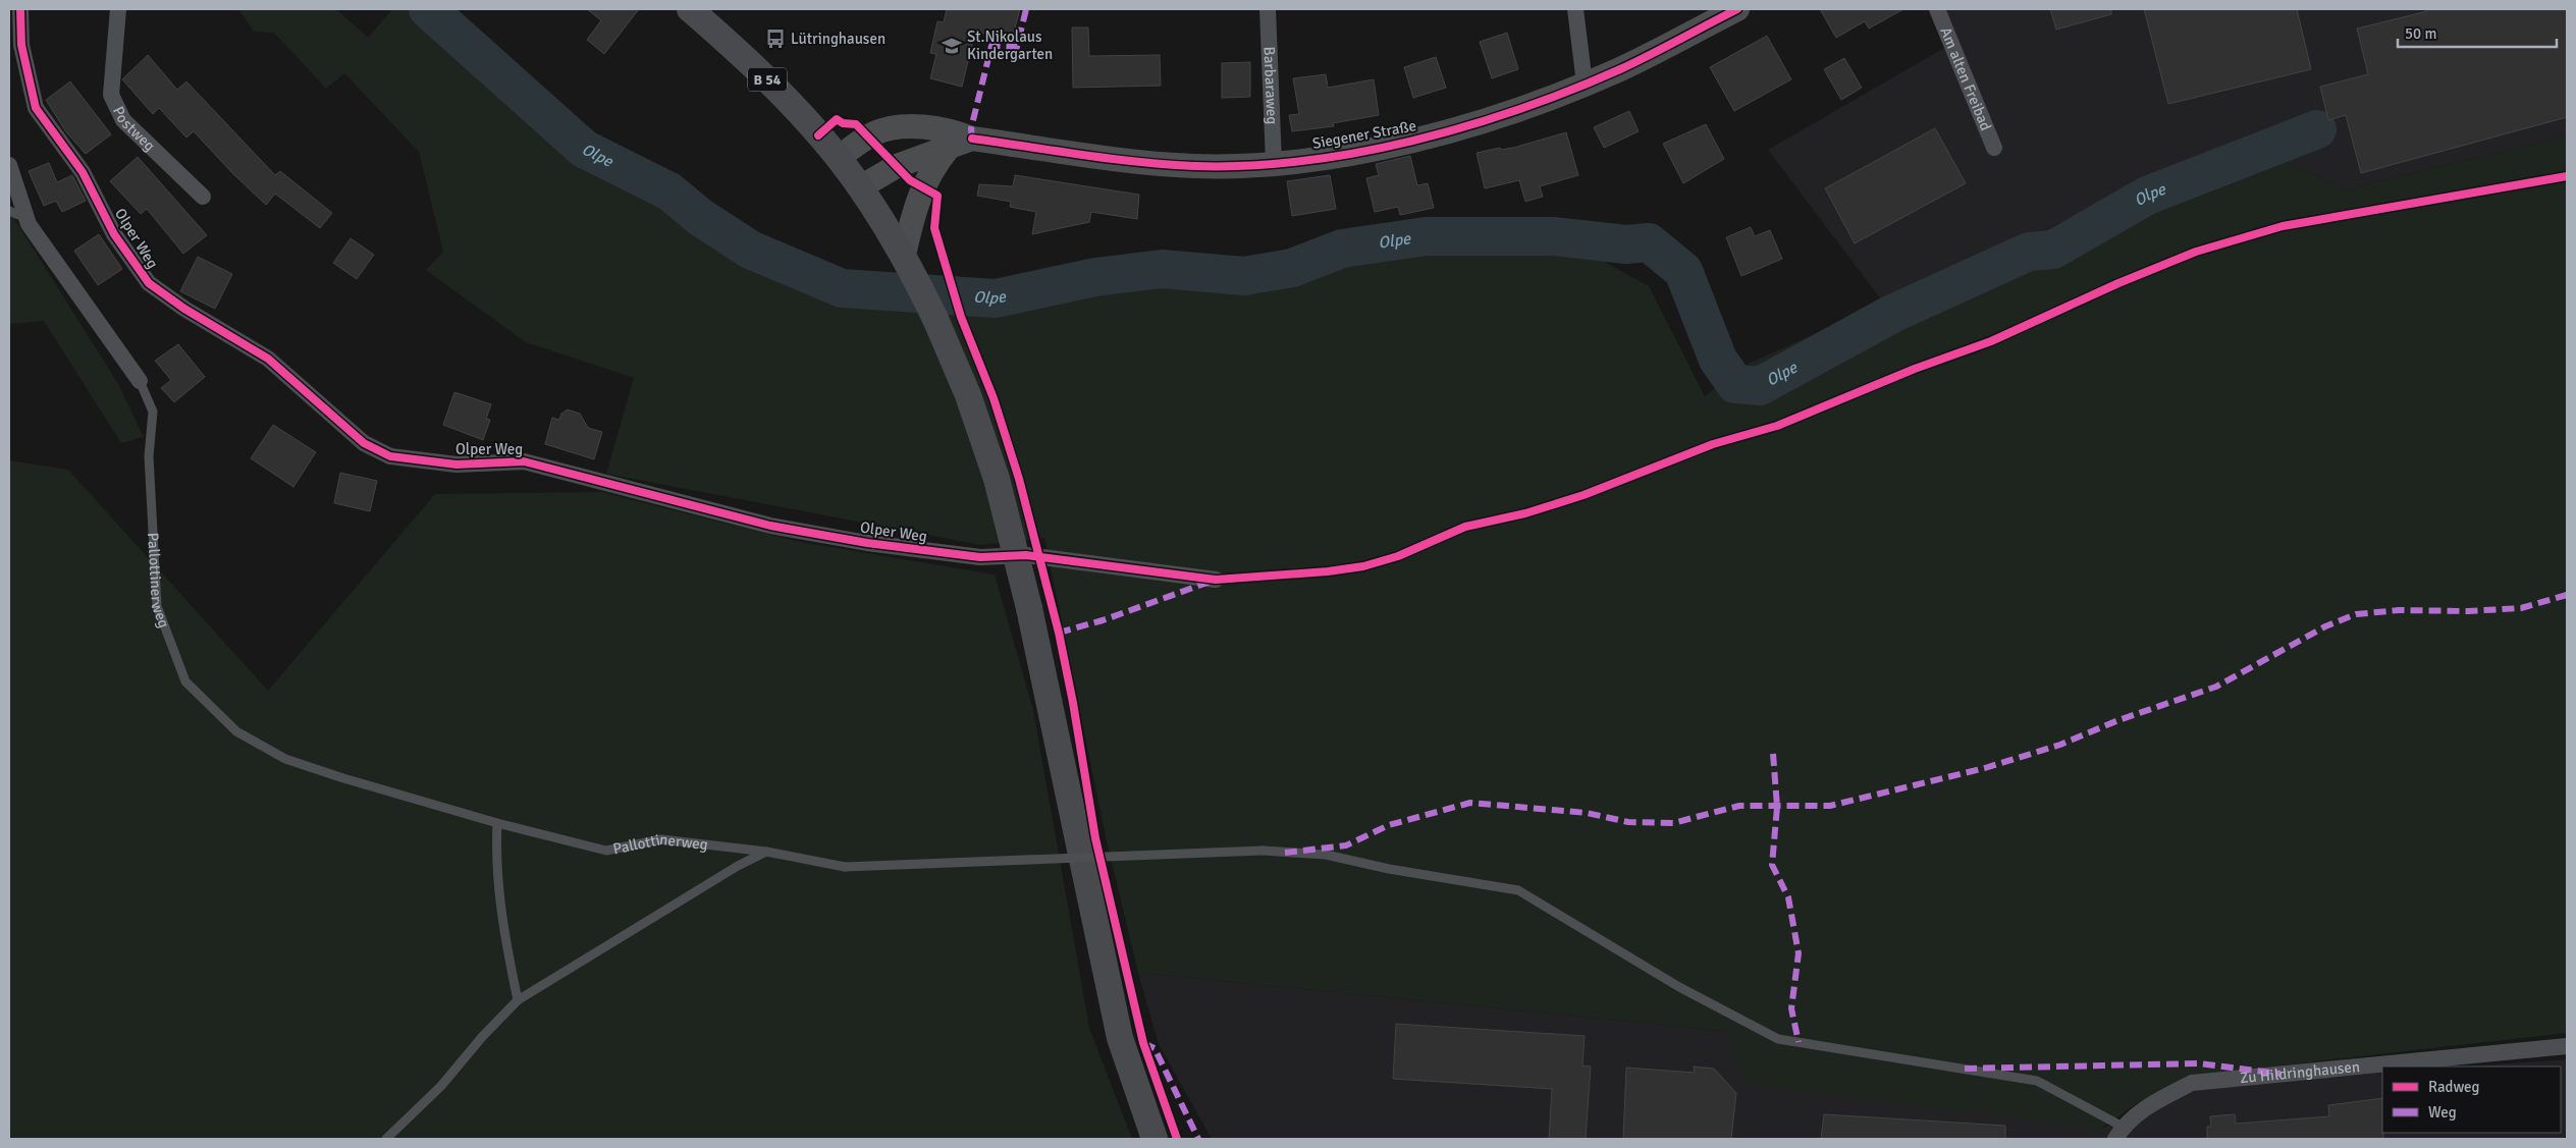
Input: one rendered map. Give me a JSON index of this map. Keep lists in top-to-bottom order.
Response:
{
  "streets": {
    "main road": ["B 54"],
    "street": [
      "Am alten Freibad",
      "Barbaraweg",
      "Postweg",
      "Siegener Straße",
      "Olper Weg",
      "Pallottinerweg",
      "Zu Hildringhausen"
    ]
  },
  "crossings": [
    ["B 54", "Siegener Straße"],
    ["Barbaraweg", "Siegener Straße"],
    ["Pallottinerweg", "Zu Hildringhausen"]
  ],
  "water": ["Olpe"],
  "places": {
    "bus stop": ["Lütringhausen"],
    "school or university": ["St.Nikolaus Kindergarten"]
  },
  "legend": ["Radweg", "Weg"],
  "scale_bar": "50 m"
}
